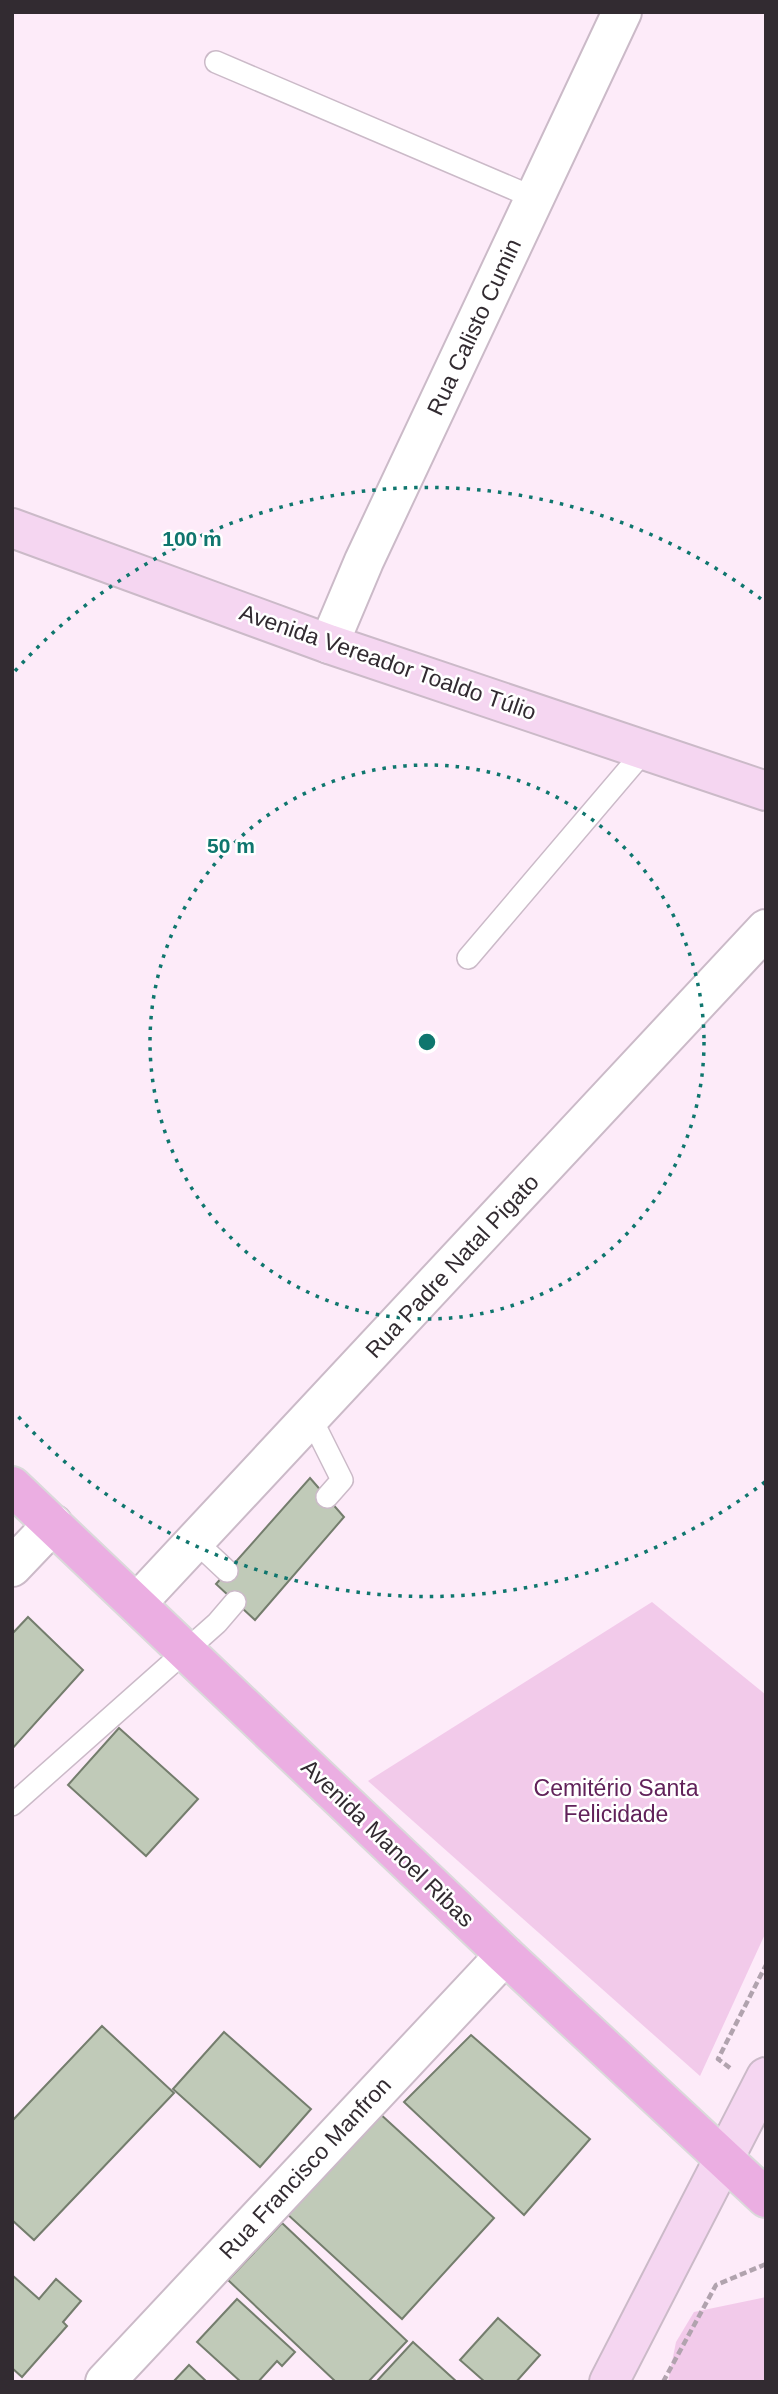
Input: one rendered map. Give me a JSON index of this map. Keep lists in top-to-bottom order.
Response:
{
  "streets": {
    "main road": ["Avenida Vereador Toaldo Túlio", "Avenida Manoel Ribas"],
    "street": ["Rua Calisto Cumin", "Rua Padre Natal Pigato", "Rua Francisco Manfron"]
  },
  "crossings": [
    ["Rua Calisto Cumin", "Avenida Vereador Toaldo Túlio"],
    ["Rua Padre Natal Pigato", "Avenida Manoel Ribas"],
    ["Avenida Manoel Ribas", "Rua Francisco Manfron"]
  ],
  "parks": ["Cemitério Santa Felicidade"],
  "rings": ["100 m", "50 m"]
}
